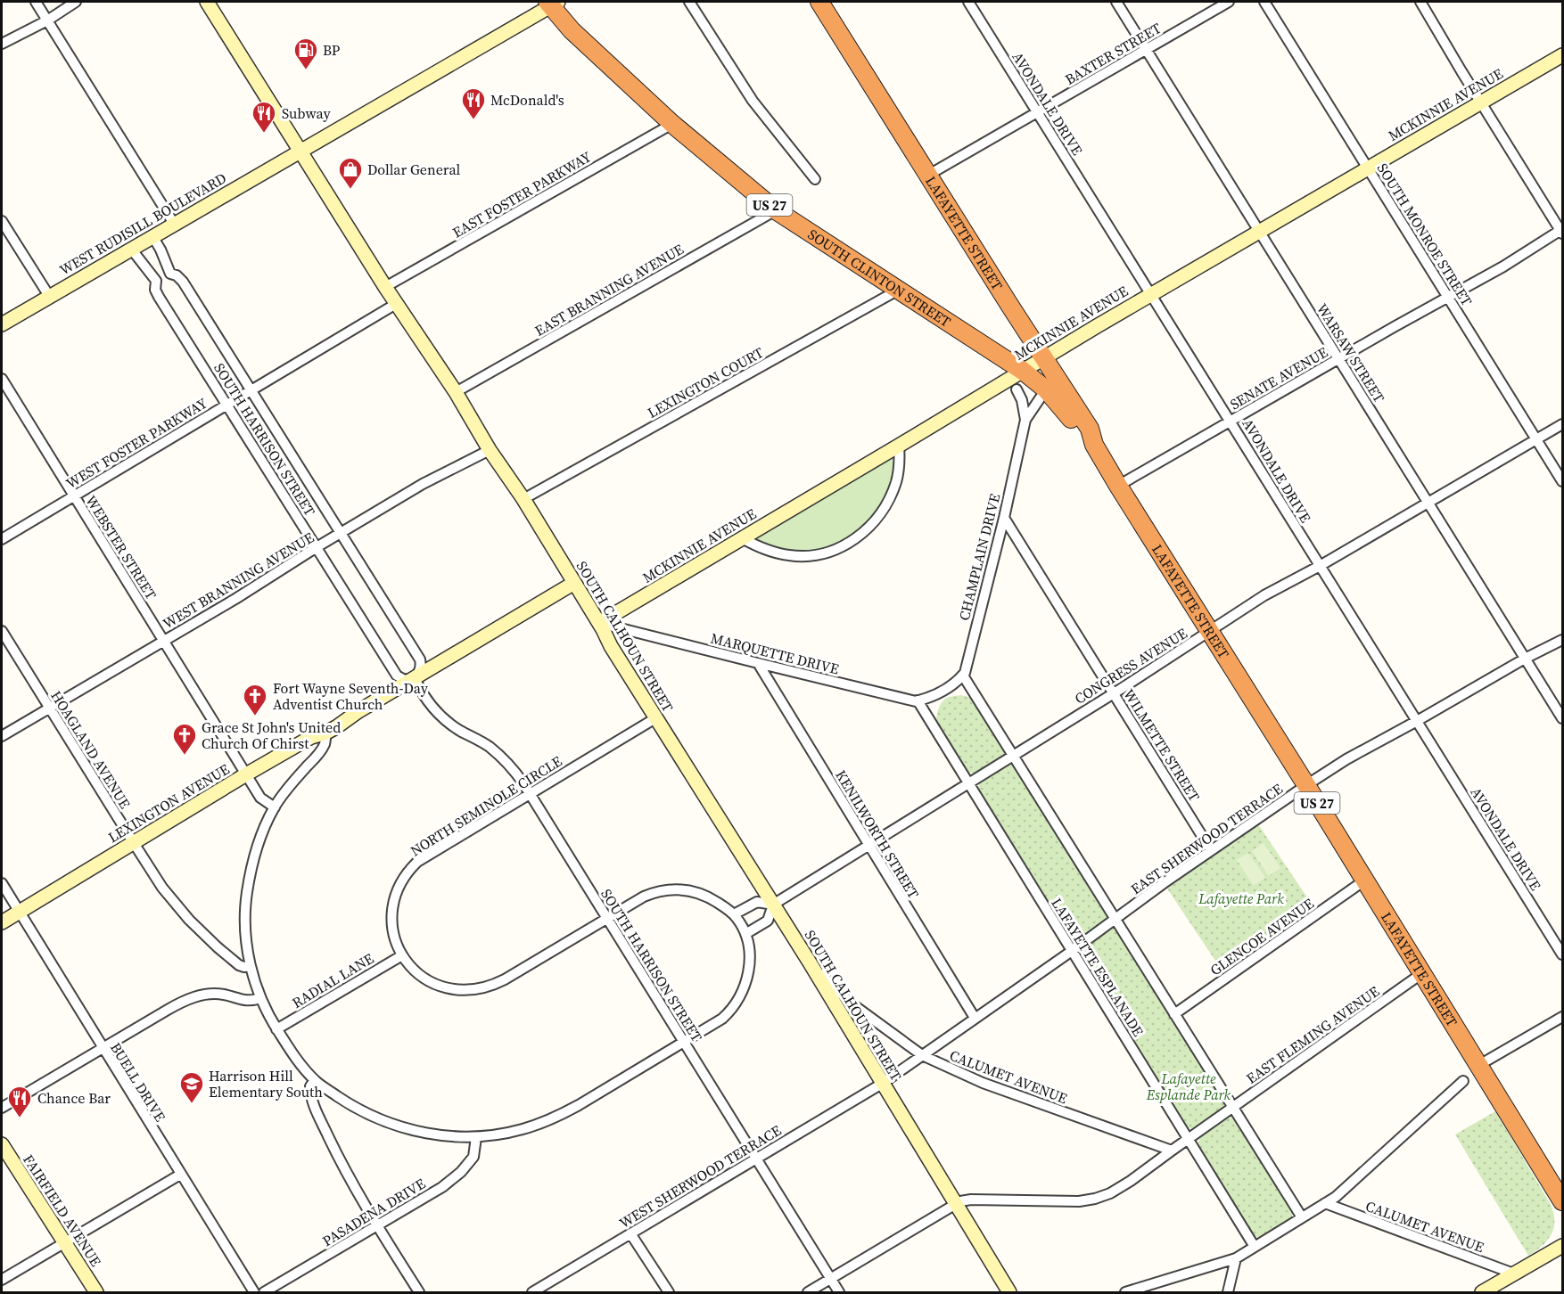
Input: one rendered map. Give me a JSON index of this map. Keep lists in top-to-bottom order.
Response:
{
  "streets": {
    "highway": ["US 27", "LAFAYETTE STREET", "SOUTH CLINTON STREET"],
    "street": [
      "BAXTER STREET",
      "AVONDALE DRIVE",
      "MCKINNIE AVENUE",
      "EAST FOSTER PARKWAY",
      "WEST RUDISILL BOULEVARD",
      "SOUTH MONROE STREET",
      "EAST BRANNING AVENUE",
      "WARSAW STREET",
      "SENATE AVENUE",
      "LEXINGTON COURT",
      "SOUTH HARRISON STREET",
      "WEST FOSTER PARKWAY",
      "WEBSTER STREET",
      "CHAMPLAIN DRIVE",
      "WEST BRANNING AVENUE",
      "SOUTH CALHOUN STREET",
      "MARQUETTE DRIVE",
      "CONGRESS AVENUE",
      "WILMETTE STREET",
      "HOAGLAND AVENUE",
      "LEXINGTON AVENUE",
      "NORTH SEMINOLE CIRCLE",
      "KENILWORTH STREET",
      "EAST SHERWOOD TERRACE",
      "GLENCOE AVENUE",
      "LAFAYETTE ESPLANADE",
      "RADIAL LANE",
      "EAST FLEMING AVENUE",
      "CALUMET AVENUE",
      "BUELL DRIVE",
      "WEST SHERWOOD TERRACE",
      "FAIRFIELD AVENUE",
      "PASADENA DRIVE"
    ]
  },
  "crossings": [
    ["BAXTER STREET", "AVONDALE DRIVE"],
    ["BAXTER STREET", "LAFAYETTE STREET"],
    ["BAXTER STREET", "WARSAW STREET"],
    ["AVONDALE DRIVE", "MCKINNIE AVENUE"],
    ["AVONDALE DRIVE", "SENATE AVENUE"],
    ["AVONDALE DRIVE", "CONGRESS AVENUE"],
    ["AVONDALE DRIVE", "EAST SHERWOOD TERRACE"],
    ["MCKINNIE AVENUE", "LAFAYETTE STREET"],
    ["MCKINNIE AVENUE", "SOUTH MONROE STREET"],
    ["MCKINNIE AVENUE", "SOUTH CLINTON STREET"],
    ["MCKINNIE AVENUE", "WARSAW STREET"],
    ["MCKINNIE AVENUE", "SOUTH CALHOUN STREET"],
    ["MCKINNIE AVENUE", "MARQUETTE DRIVE"],
    ["EAST FOSTER PARKWAY", "SOUTH CLINTON STREET"],
    ["EAST FOSTER PARKWAY", "SOUTH CALHOUN STREET"],
    ["WEST RUDISILL BOULEVARD", "SOUTH CLINTON STREET"],
    ["WEST RUDISILL BOULEVARD", "SOUTH HARRISON STREET"],
    ["WEST RUDISILL BOULEVARD", "SOUTH CALHOUN STREET"],
    ["LAFAYETTE STREET", "SOUTH CLINTON STREET"],
    ["LAFAYETTE STREET", "SENATE AVENUE"],
    ["LAFAYETTE STREET", "CONGRESS AVENUE"],
    ["LAFAYETTE STREET", "EAST SHERWOOD TERRACE"],
    ["LAFAYETTE STREET", "GLENCOE AVENUE"],
    ["LAFAYETTE STREET", "EAST FLEMING AVENUE"],
    ["SOUTH MONROE STREET", "SENATE AVENUE"],
    ["SOUTH MONROE STREET", "CONGRESS AVENUE"],
    ["SOUTH CLINTON STREET", "EAST BRANNING AVENUE"],
    ["SOUTH CLINTON STREET", "LEXINGTON COURT"],
    ["SOUTH CLINTON STREET", "CHAMPLAIN DRIVE"],
    ["EAST BRANNING AVENUE", "SOUTH CALHOUN STREET"],
    ["WARSAW STREET", "SENATE AVENUE"],
    ["WARSAW STREET", "CONGRESS AVENUE"],
    ["WARSAW STREET", "EAST SHERWOOD TERRACE"],
    ["LEXINGTON COURT", "SOUTH CALHOUN STREET"],
    ["SOUTH HARRISON STREET", "WEST FOSTER PARKWAY"],
    ["SOUTH HARRISON STREET", "WEST BRANNING AVENUE"],
    ["SOUTH HARRISON STREET", "LEXINGTON AVENUE"],
    ["SOUTH HARRISON STREET", "NORTH SEMINOLE CIRCLE"],
    ["SOUTH HARRISON STREET", "WEST SHERWOOD TERRACE"],
    ["WEST FOSTER PARKWAY", "WEBSTER STREET"],
    ["WEST FOSTER PARKWAY", "SOUTH CALHOUN STREET"],
    ["WEBSTER STREET", "WEST BRANNING AVENUE"],
    ["WEBSTER STREET", "LEXINGTON AVENUE"],
    ["CHAMPLAIN DRIVE", "WILMETTE STREET"],
    ["WEST BRANNING AVENUE", "SOUTH CALHOUN STREET"],
    ["WEST BRANNING AVENUE", "HOAGLAND AVENUE"],
    ["SOUTH CALHOUN STREET", "MARQUETTE DRIVE"],
    ["SOUTH CALHOUN STREET", "CONGRESS AVENUE"],
    ["SOUTH CALHOUN STREET", "LEXINGTON AVENUE"],
    ["SOUTH CALHOUN STREET", "NORTH SEMINOLE CIRCLE"],
    ["SOUTH CALHOUN STREET", "EAST SHERWOOD TERRACE"],
    ["SOUTH CALHOUN STREET", "EAST FLEMING AVENUE"],
    ["SOUTH CALHOUN STREET", "CALUMET AVENUE"],
    ["SOUTH CALHOUN STREET", "WEST SHERWOOD TERRACE"],
    ["MARQUETTE DRIVE", "KENILWORTH STREET"],
    ["MARQUETTE DRIVE", "LAFAYETTE ESPLANADE"],
    ["CONGRESS AVENUE", "WILMETTE STREET"],
    ["CONGRESS AVENUE", "KENILWORTH STREET"],
    ["CONGRESS AVENUE", "LAFAYETTE ESPLANADE"],
    ["WILMETTE STREET", "EAST SHERWOOD TERRACE"],
    ["HOAGLAND AVENUE", "LEXINGTON AVENUE"],
    ["LEXINGTON AVENUE", "BUELL DRIVE"],
    ["NORTH SEMINOLE CIRCLE", "RADIAL LANE"],
    ["KENILWORTH STREET", "EAST SHERWOOD TERRACE"],
    ["EAST SHERWOOD TERRACE", "LAFAYETTE ESPLANADE"],
    ["EAST SHERWOOD TERRACE", "CALUMET AVENUE"],
    ["EAST SHERWOOD TERRACE", "WEST SHERWOOD TERRACE"],
    ["LAFAYETTE ESPLANADE", "EAST FLEMING AVENUE"],
    ["EAST FLEMING AVENUE", "CALUMET AVENUE"]
  ],
  "parks": ["Lafayette Park", "Lafayette Esplande Park"],
  "places": {
    "fuel station": ["BP"],
    "restaurant": ["McDonald's", "Subway", "Chance Bar"],
    "shop": ["Dollar General"],
    "church": ["Fort Wayne Seventh-Day Adventist Church", "Grace St John's United Church Of Chirst"],
    "school or university": ["Harrison Hill Elementary South"]
  }
}
